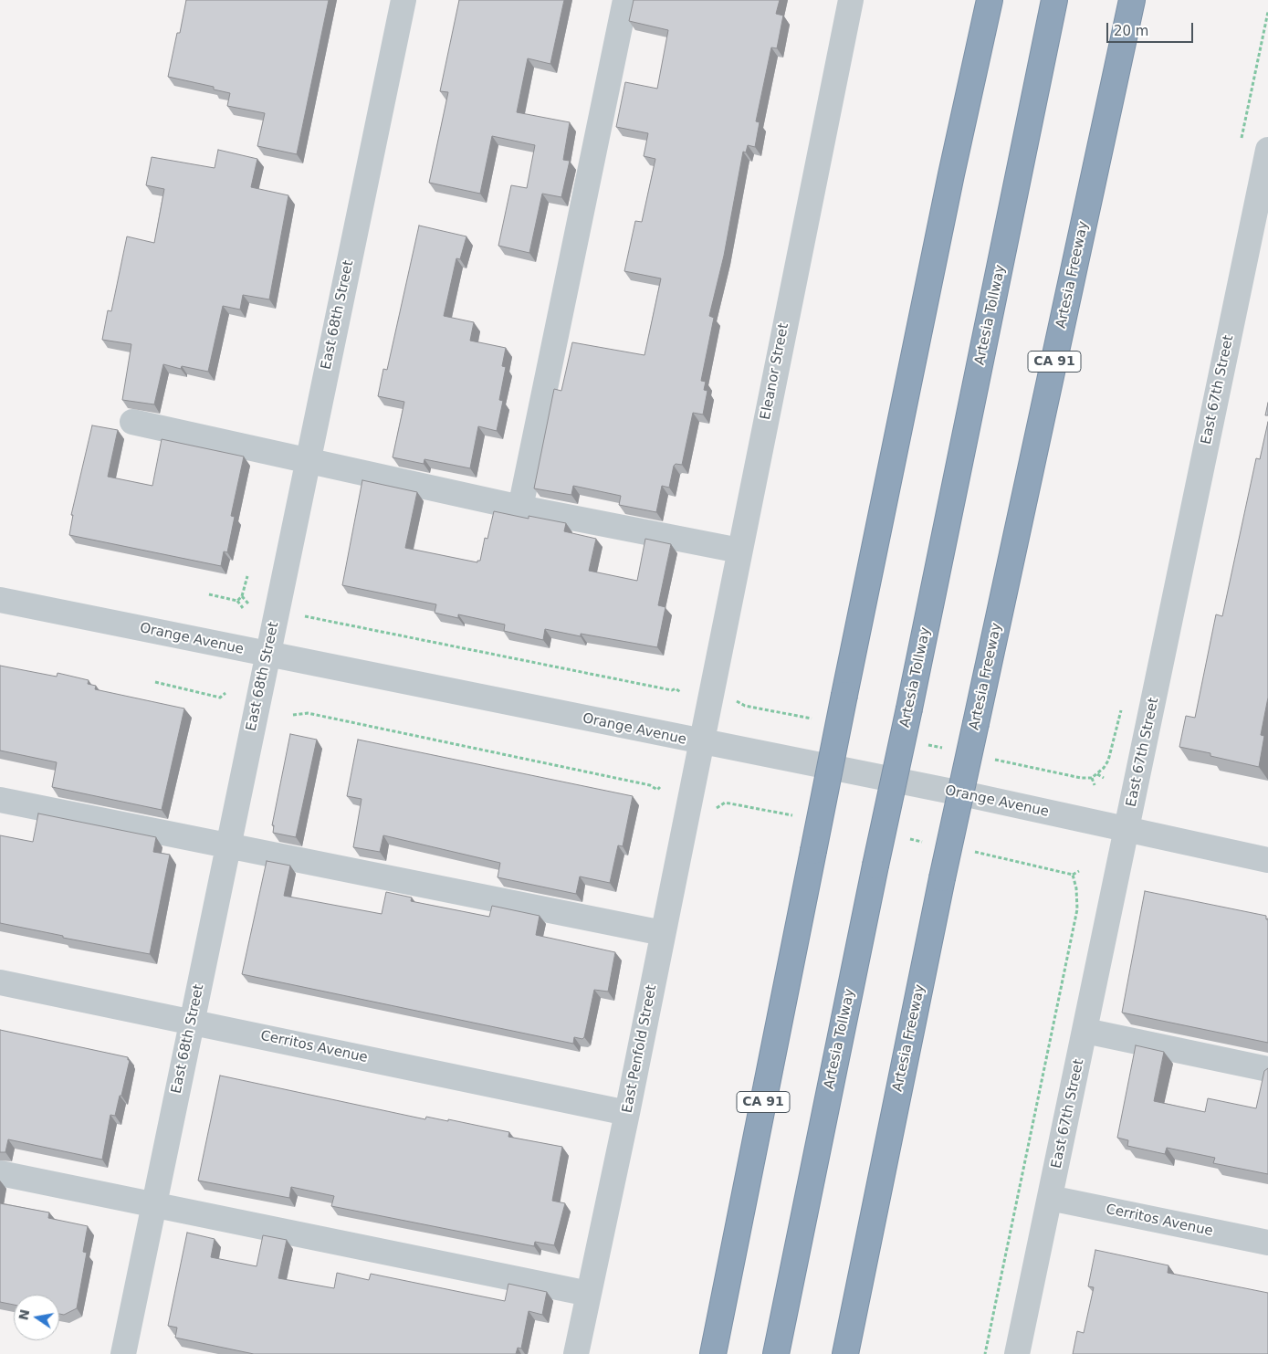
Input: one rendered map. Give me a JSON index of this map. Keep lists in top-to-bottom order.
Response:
{
  "streets": {
    "highway": ["Artesia Freeway", "Artesia Tollway", "CA 91"],
    "street": [
      "East 68th Street",
      "Eleanor Street",
      "East 67th Street",
      "Orange Avenue",
      "Cerritos Avenue",
      "East Penfold Street"
    ]
  },
  "crossings": [
    ["East 68th Street", "Orange Avenue"],
    ["East 68th Street", "Cerritos Avenue"],
    ["Eleanor Street", "Orange Avenue"],
    ["Eleanor Street", "East Penfold Street"],
    ["East 67th Street", "Orange Avenue"],
    ["East 67th Street", "Cerritos Avenue"],
    ["Orange Avenue", "East Penfold Street"],
    ["Cerritos Avenue", "East Penfold Street"]
  ],
  "scale_bar": "20 m",
  "north": "left"
}
